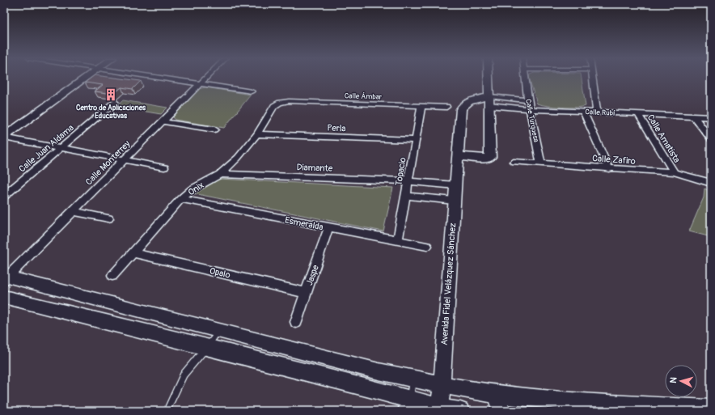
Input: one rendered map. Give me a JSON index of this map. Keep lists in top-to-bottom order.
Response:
{
  "streets": {
    "street": [
      "Calle Ámbar",
      "Calle Rubí",
      "Calle Turquesa",
      "Perla",
      "Calle Amatista",
      "Calle Juan Aldama",
      "Calle Zafiro",
      "Calle Monterrey",
      "Diamante",
      "Topacio",
      "Onix",
      "Esmeralda",
      "Opalo",
      "Jaspe",
      "Avenida Fidel Velázquez Sánchez"
    ]
  },
  "crossings": [
    ["Calle Ámbar", "Topacio"],
    ["Calle Ámbar", "Onix"],
    ["Calle Rubí", "Calle Turquesa"],
    ["Calle Rubí", "Calle Amatista"],
    ["Calle Rubí", "Avenida Fidel Velázquez Sánchez"],
    ["Calle Turquesa", "Calle Zafiro"],
    ["Perla", "Topacio"],
    ["Perla", "Onix"],
    ["Calle Amatista", "Calle Zafiro"],
    ["Diamante", "Topacio"],
    ["Diamante", "Onix"],
    ["Diamante", "Avenida Fidel Velázquez Sánchez"],
    ["Topacio", "Esmeralda"],
    ["Onix", "Esmeralda"],
    ["Onix", "Opalo"],
    ["Esmeralda", "Jaspe"],
    ["Opalo", "Jaspe"]
  ],
  "places": {
    "building": ["Centro de Aplicaciones Educativas"]
  },
  "north": "left"
}
